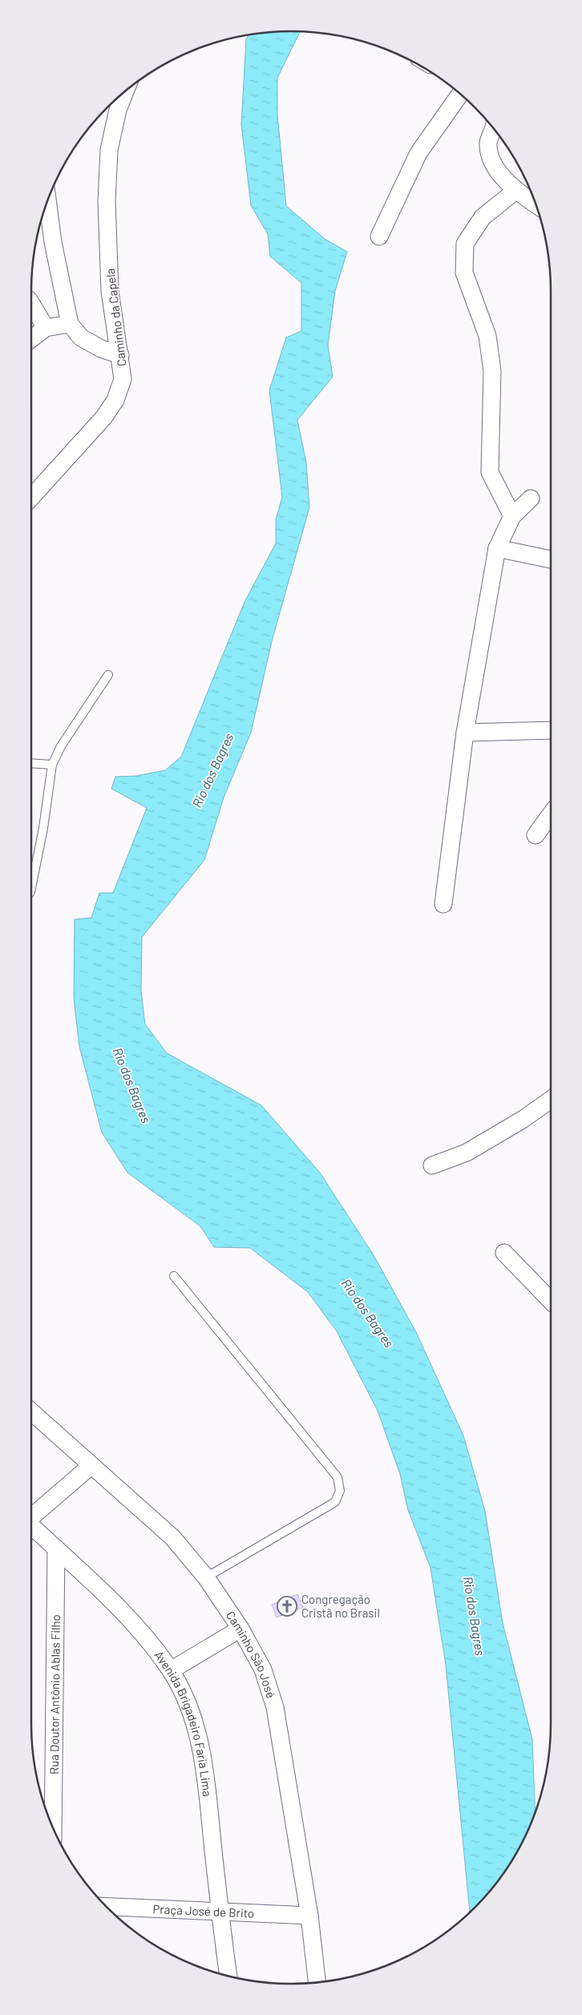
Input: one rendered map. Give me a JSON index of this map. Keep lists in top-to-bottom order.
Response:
{
  "streets": {
    "street": [
      "Caminho da Capela",
      "Caminho São José",
      "Rua Doutor Antônio Ablas Filho",
      "Avenida Brigadeiro Faria Lima",
      "Praça José de Brito"
    ]
  },
  "crossings": [
    ["Caminho São José", "Praça José de Brito"],
    ["Rua Doutor Antônio Ablas Filho", "Avenida Brigadeiro Faria Lima"],
    ["Avenida Brigadeiro Faria Lima", "Praça José de Brito"]
  ],
  "water": ["Rio dos Bagres"],
  "places": {
    "church": ["Congregação Cristã no Brasil"]
  }
}
